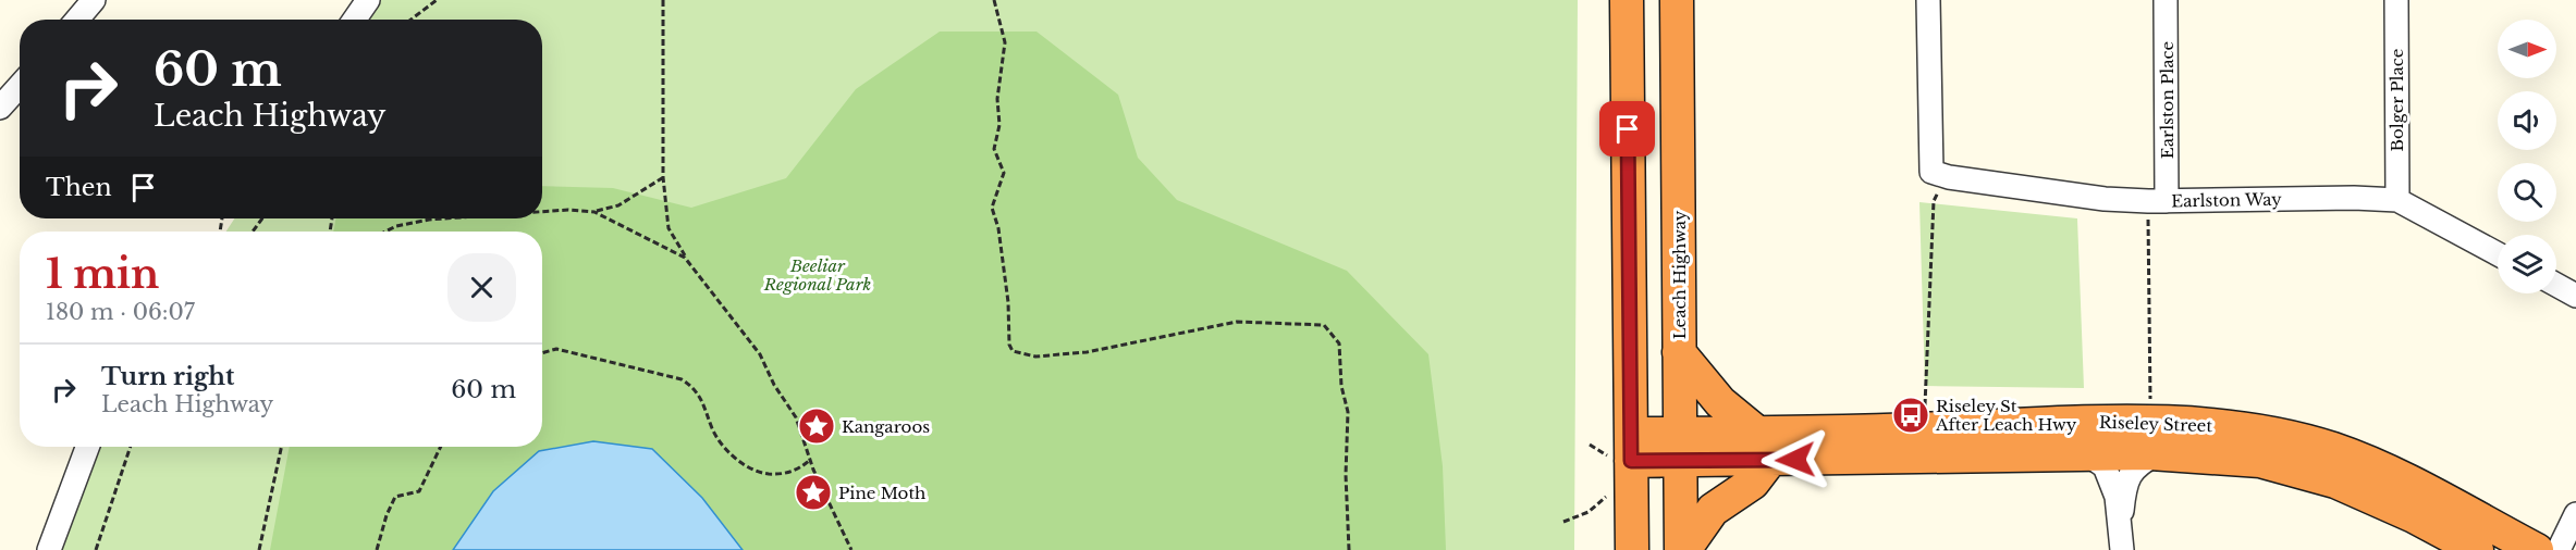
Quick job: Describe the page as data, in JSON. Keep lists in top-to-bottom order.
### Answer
{
  "streets": {
    "highway": ["Leach Highway", "Riseley Street"],
    "street": ["Earlston Place", "Bolger Place", "Earlston Way"]
  },
  "crossings": [
    ["Earlston Place", "Earlston Way"],
    ["Bolger Place", "Earlston Way"],
    ["Leach Highway", "Riseley Street"]
  ],
  "parks": ["Beeliar Regional Park"],
  "places": {
    "bus stop": ["Riseley St After Leach Hwy"],
    "place": ["Kangaroos", "Pine Moth"]
  },
  "north": "right",
  "page": {
    "turn": ["60 m", "Leach Highway"],
    "then": "Then",
    "heading": ["1 min", "180 m · 06:07"],
    "list": [
      {
        "name": "Turn right",
        "note": "Leach Highway",
        "value": "60 m"
      }
    ]
  }
}
